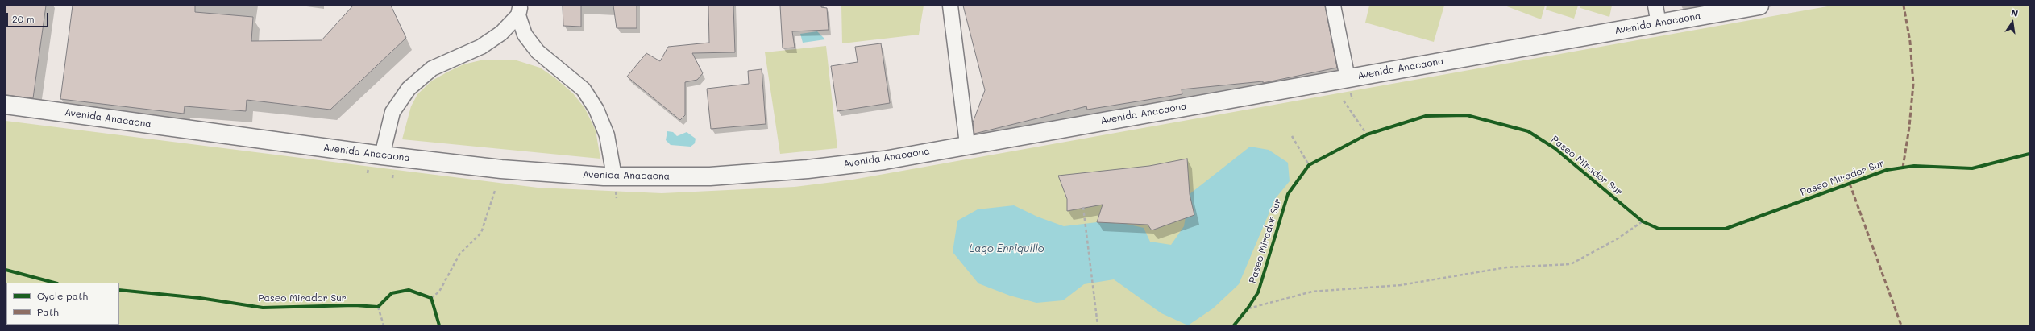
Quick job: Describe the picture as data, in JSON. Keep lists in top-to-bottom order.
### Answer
{
  "streets": {
    "main road": ["Avenida Anacaona"],
    "cycle path": ["Paseo Mirador Sur"]
  },
  "water": ["Lago Enriquillo"],
  "legend": ["Cycle path", "Path"],
  "scale_bar": "20 m",
  "north": "top"
}
